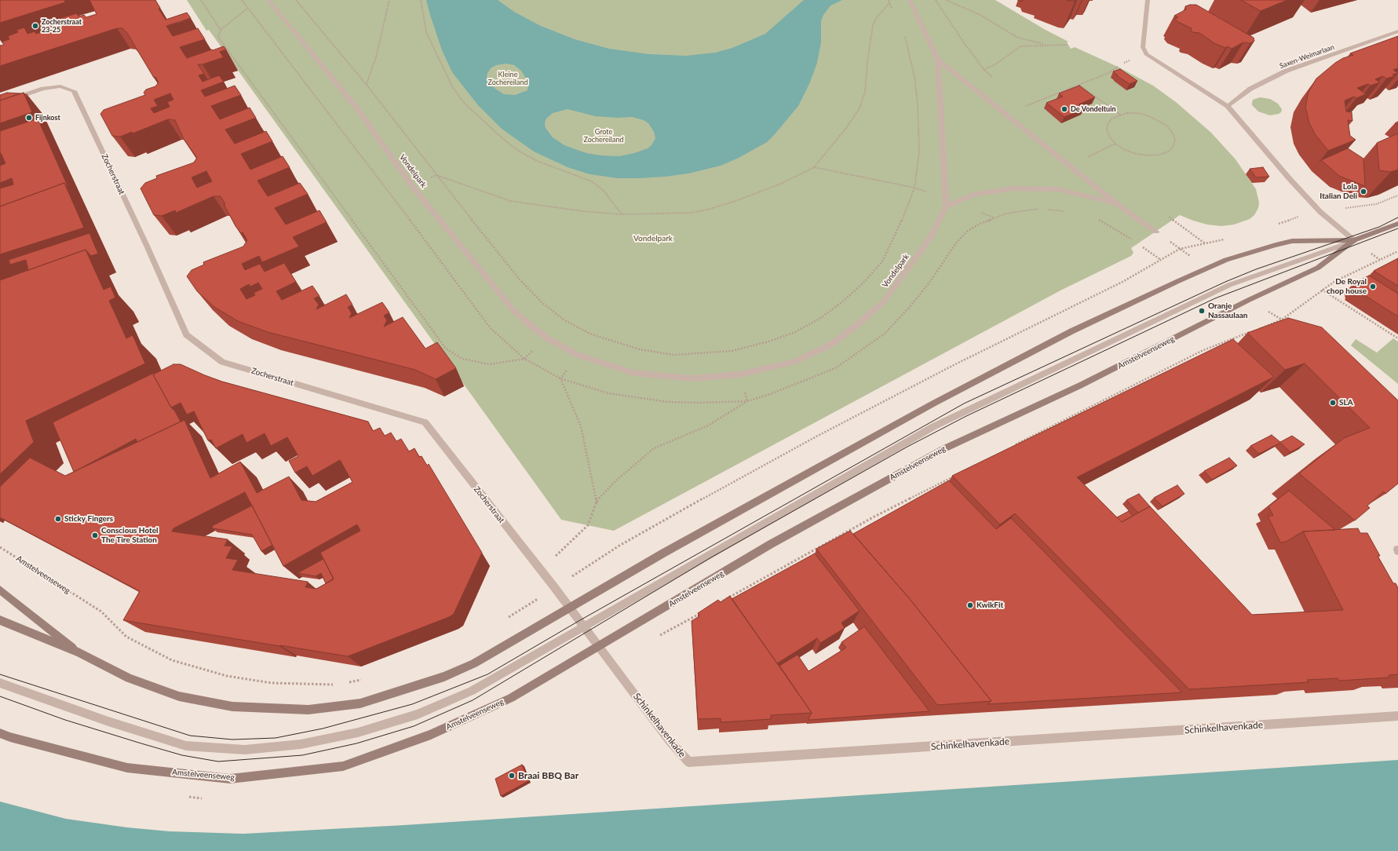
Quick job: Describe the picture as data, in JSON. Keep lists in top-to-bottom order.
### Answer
{
  "streets": {
    "main road": ["Amstelveenseweg"],
    "street": [
      "Saxen-Weimarlaan",
      "Vondelpark",
      "Zocherstraat",
      "Schinkelhavenkade"
    ]
  },
  "crossings": [
    ["Zocherstraat", "Amstelveenseweg"],
    ["Zocherstraat", "Schinkelhavenkade"],
    ["Amstelveenseweg", "Schinkelhavenkade"]
  ],
  "parks": ["Kleine Zochereiland", "Grote Zochereiland", "Vondelpark"],
  "places": [
    "Zocherstraat 23-25",
    "De Vondeltuin",
    "Fijnkost",
    "Lola Italian Deli",
    "De Royal chop house",
    "Oranje Nassaulaan",
    "SLA",
    "Sticky Fingers",
    "Conscious Hotel The Tire Station",
    "KwikFit",
    "Braai BBQ Bar"
  ]
}
